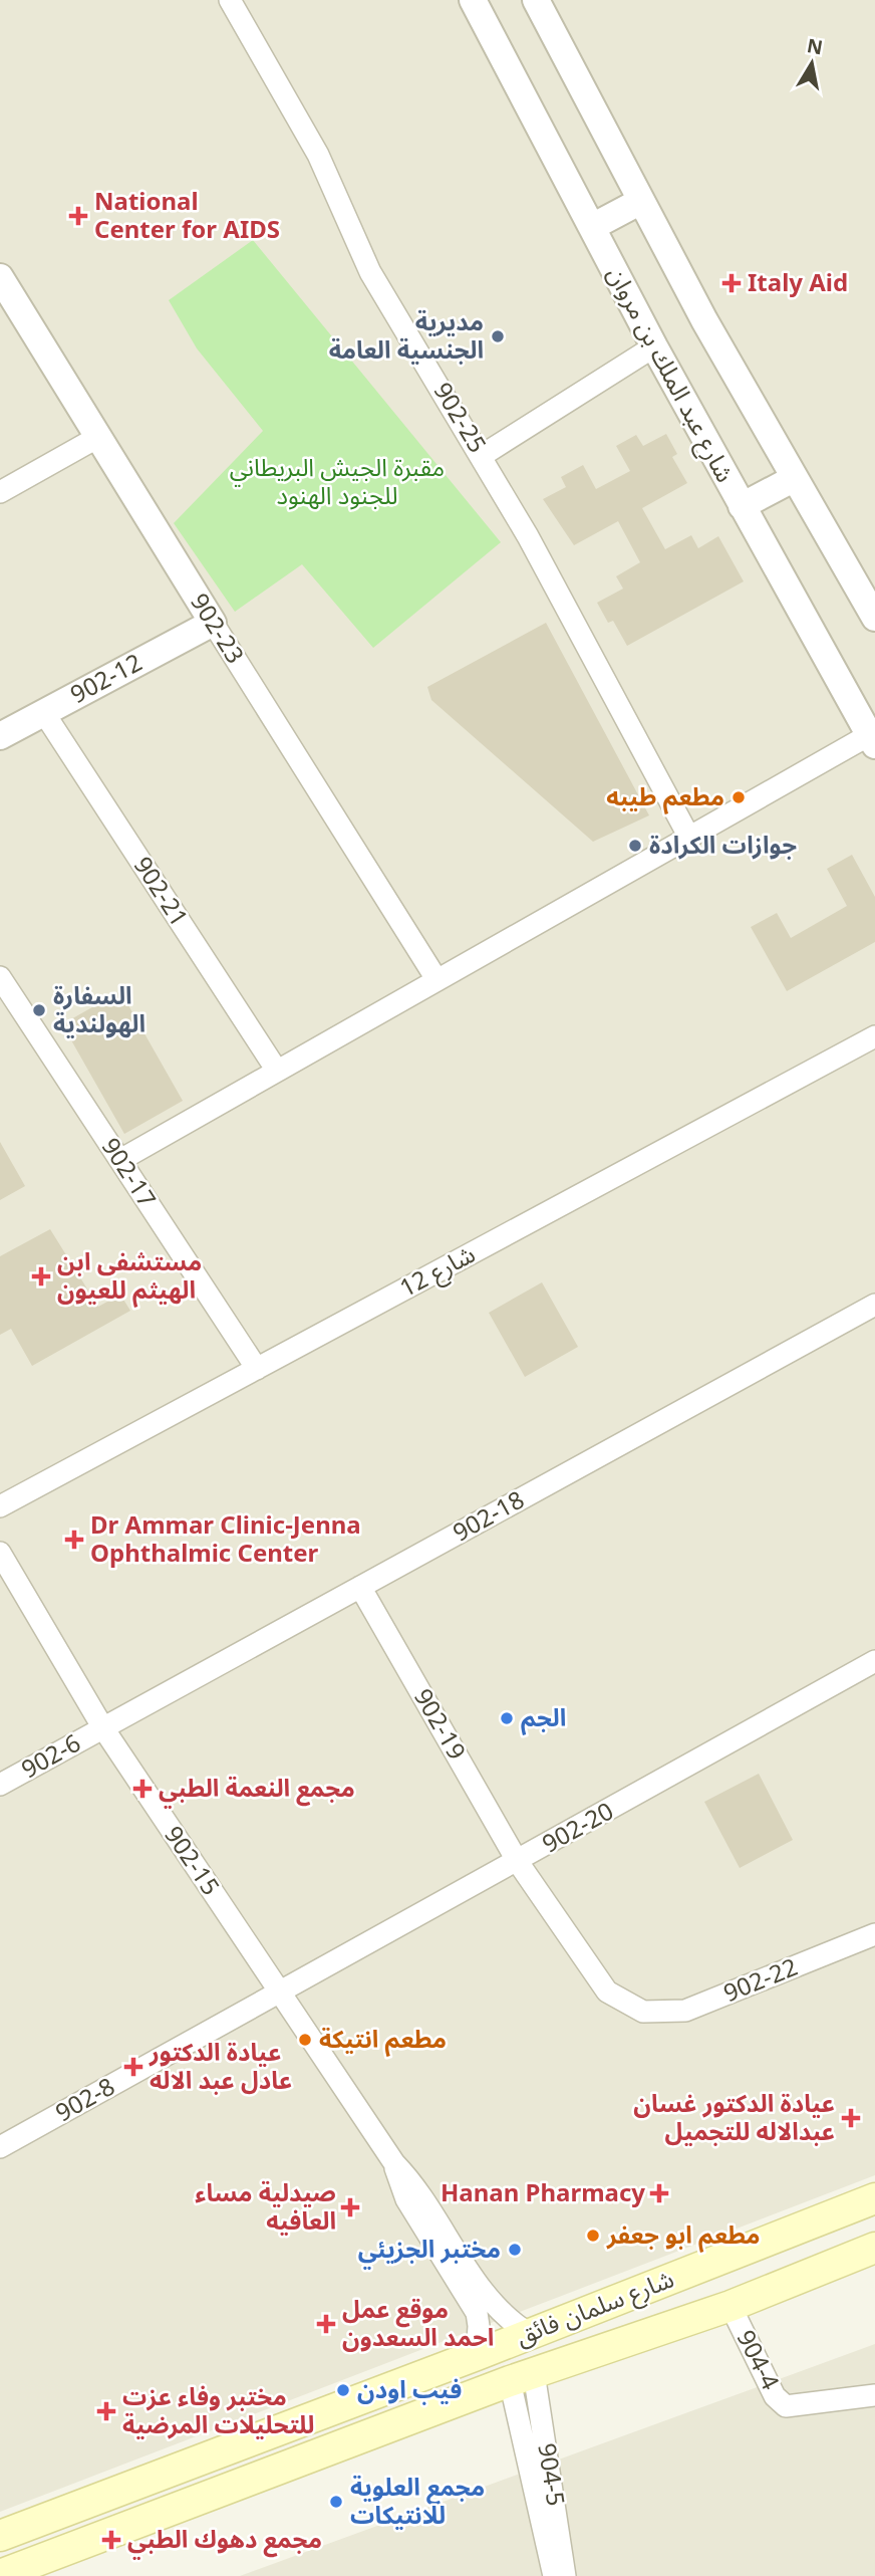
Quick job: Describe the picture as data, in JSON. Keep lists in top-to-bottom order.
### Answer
{
  "streets": {
    "main road": ["شارع سلمان فائق"],
    "street": [
      "شارع عبد الملك بن مروان",
      "902-25",
      "902-23",
      "902-12",
      "902-21",
      "902-17",
      "شارع 12",
      "902-18",
      "902-19",
      "902-6",
      "902-20",
      "902-15",
      "902-22",
      "902-8",
      "904-4",
      "904-5"
    ]
  },
  "crossings": [
    ["902-23", "902-12"],
    ["902-12", "902-21"],
    ["902-17", "شارع 12"],
    ["902-18", "902-19"],
    ["902-18", "902-6"],
    ["902-18", "902-15"],
    ["902-19", "902-20"],
    ["902-19", "902-22"],
    ["902-6", "902-15"],
    ["902-20", "902-15"],
    ["902-20", "902-8"],
    ["902-15", "902-8"],
    ["902-15", "شارع سلمان فائق"],
    ["شارع سلمان فائق", "904-4"],
    ["شارع سلمان فائق", "904-5"]
  ],
  "parks": ["مقبرة الجيش البريطاني للجنود الهنود"],
  "places": {
    "health": [
      "National Center for AIDS",
      "Italy Aid",
      "مستشفى ابن الهيثم للعيون",
      "Dr Ammar Clinic-Jenna Ophthalmic Center",
      "مجمع النعمة الطبي",
      "عيادة الدكتور عادل عبد الاله",
      "عيادة الدكتور غسان عبدالاله للتجميل",
      "Hanan Pharmacy",
      "صيدلية مساء العافيه",
      "موقع عمل احمد السعدون",
      "مختبر وفاء عزت للتحليلات المرضية",
      "مجمع دهوك الطبي"
    ],
    "other": [
      "مديرية الجنسية العامة",
      "مطعم طيبه",
      "جوازات الكرادة",
      "السفارة الهولندية",
      "الجم",
      "مطعم انتيكة",
      "مطعم ابو جعفر",
      "مختبر الجزيئي",
      "فيب اودن",
      "مجمع العلوية للانتيكات"
    ]
  },
  "north": "top"
}
